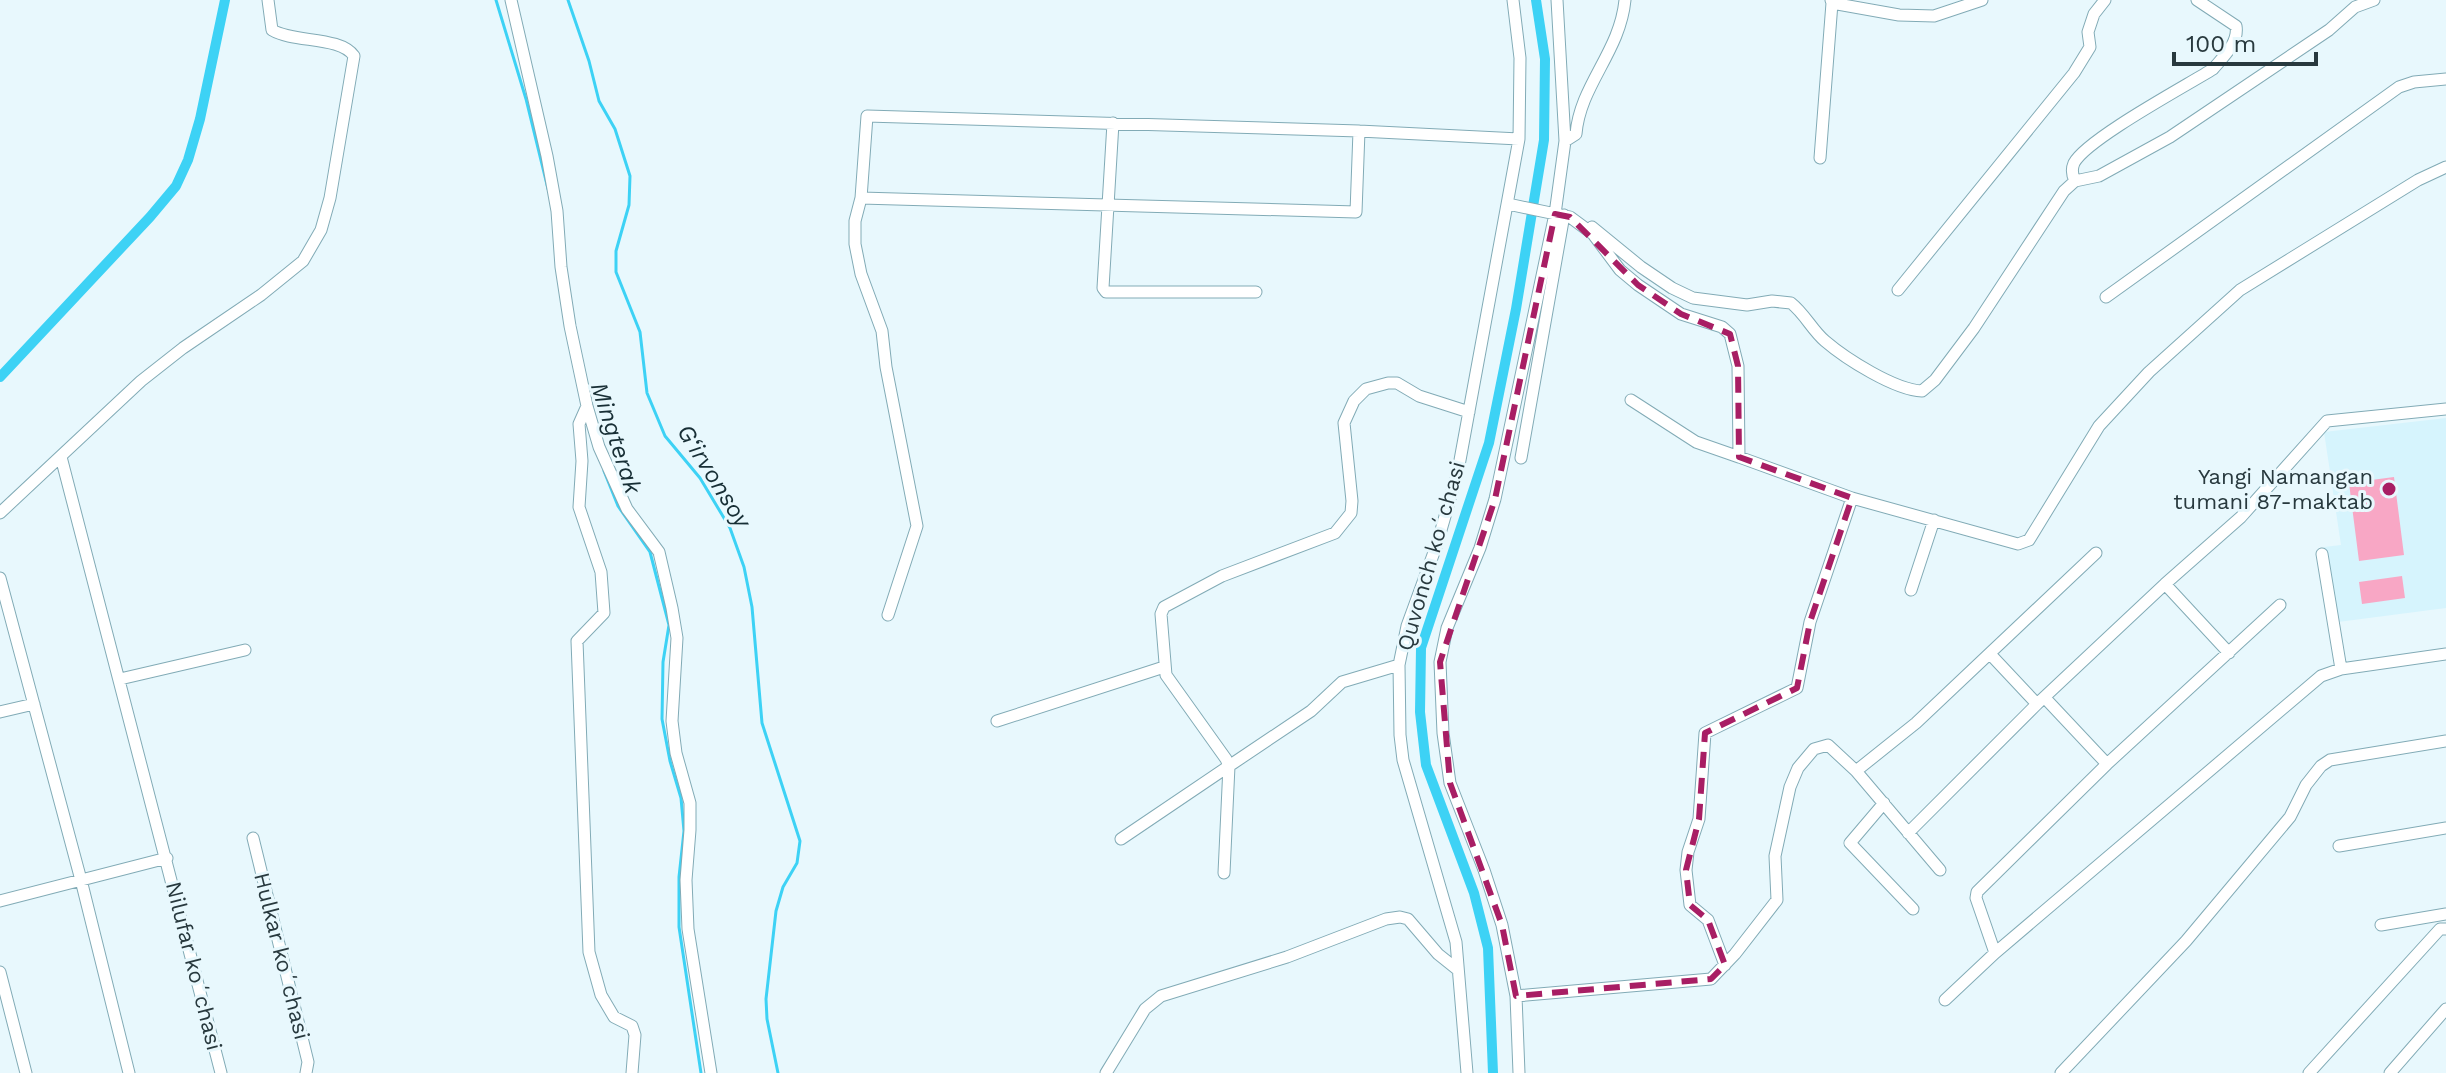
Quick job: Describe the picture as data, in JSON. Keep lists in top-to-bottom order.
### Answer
{
  "streets": {
    "street": ["Quvonch koʻchasi", "Hulkar koʻchasi", "Nilufar koʻchasi"]
  },
  "water": ["Mingterak", "G‘irvonsoy"],
  "places": ["Yangi Namangan tumani 87-maktab"],
  "scale_bar": "100 m"
}
